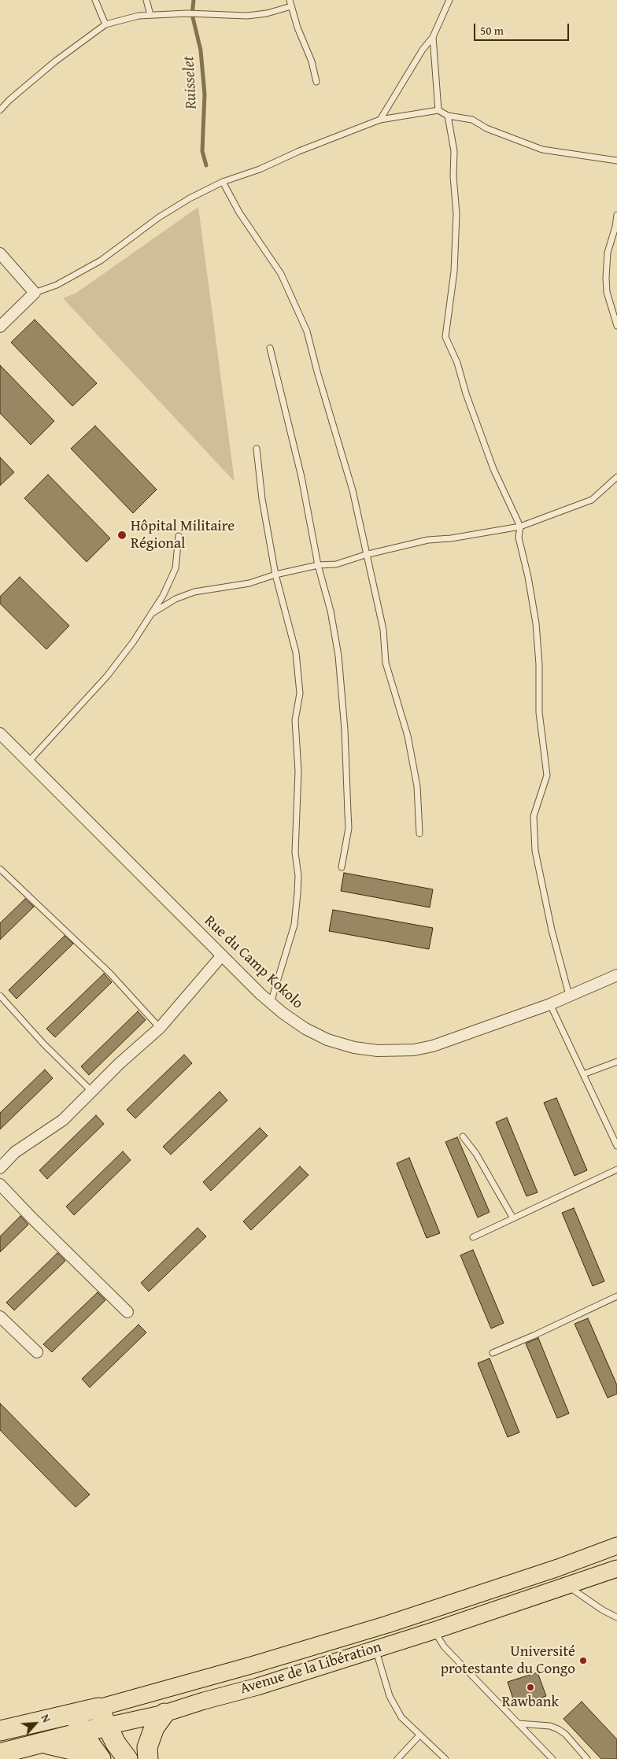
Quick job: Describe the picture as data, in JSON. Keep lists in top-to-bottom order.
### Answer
{
  "streets": {
    "highway": ["Avenue de la Libération"],
    "street": ["Rue du Camp Kokolo"]
  },
  "water": ["Ruisselet"],
  "places": ["Hôpital Militaire Régional", "Université protestante du Congo", "Rawbank"],
  "scale_bar": "50 m",
  "north": "top right"
}
